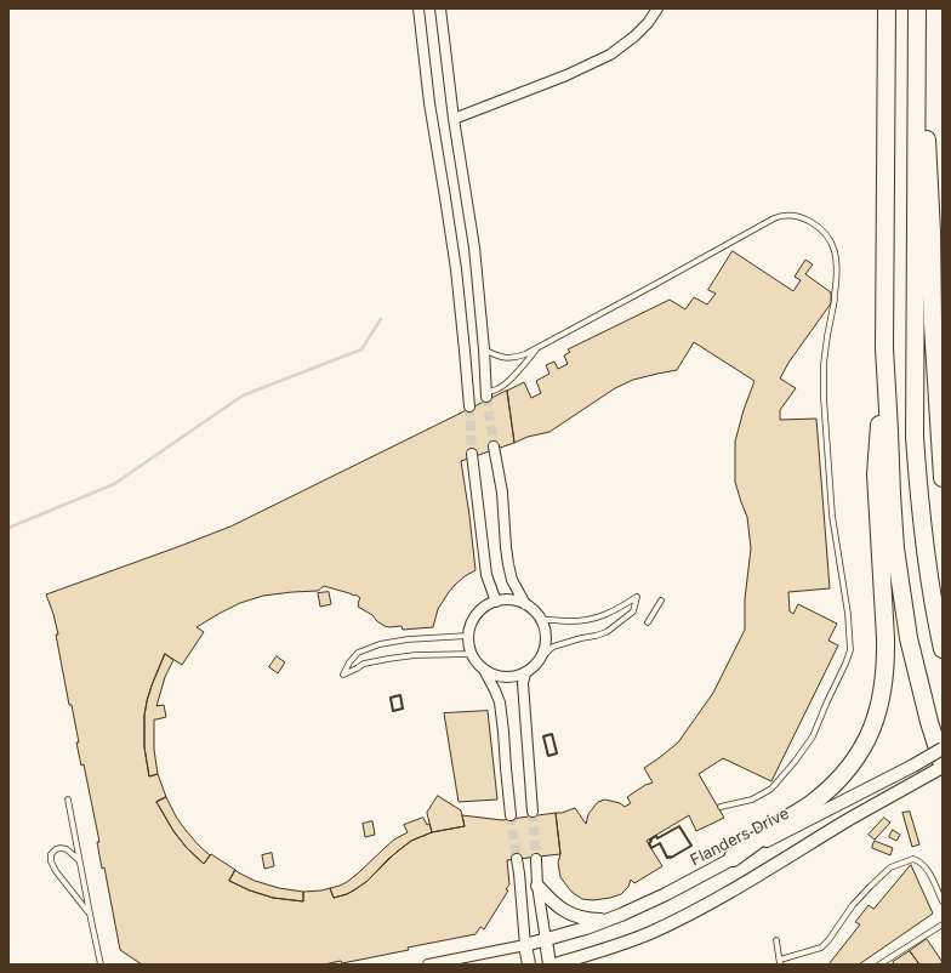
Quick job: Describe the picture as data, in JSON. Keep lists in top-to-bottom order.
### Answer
{
  "streets": {
    "street": ["Flanders Drive"]
  }
}
